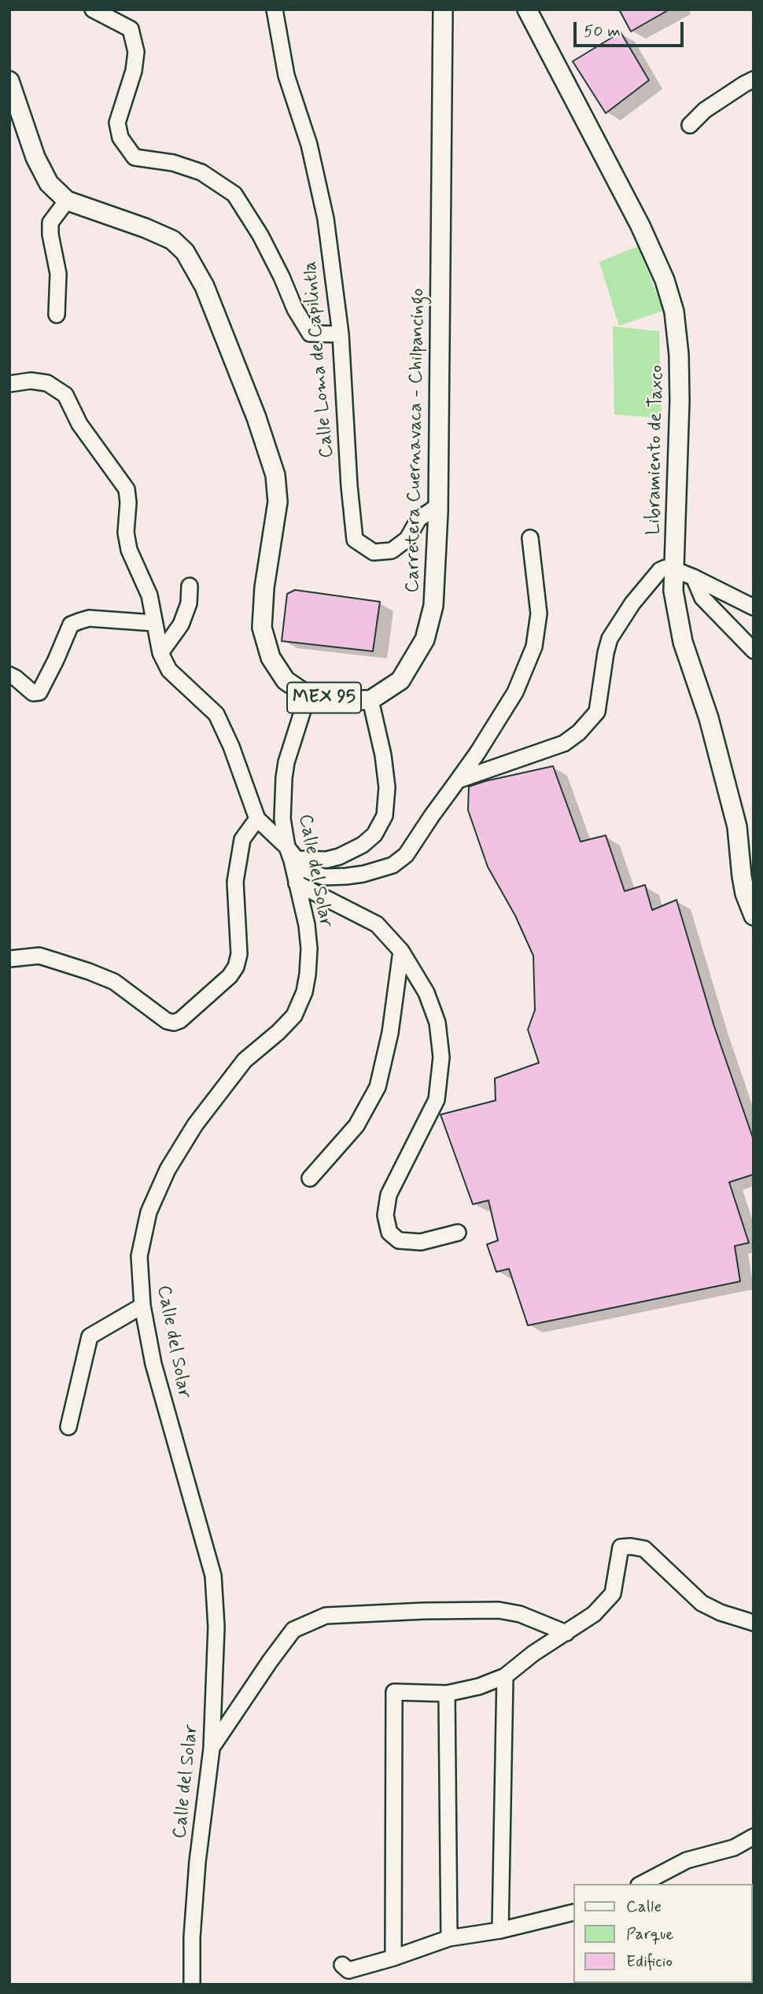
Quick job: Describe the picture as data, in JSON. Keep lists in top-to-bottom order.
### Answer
{
  "streets": {
    "main road": ["Carretera Cuernavaca - Chilpancingo", "Libramiento de Taxco", "MEX 95"],
    "street": ["Calle Loma de Capilintla", "Calle del Solar"]
  },
  "crossings": [
    ["Calle Loma de Capilintla", "Carretera Cuernavaca - Chilpancingo"],
    ["Carretera Cuernavaca - Chilpancingo", "MEX 95"],
    ["MEX 95", "Calle del Solar"]
  ],
  "legend": ["Calle", "Parque", "Edificio"],
  "scale_bar": "50 m"
}
